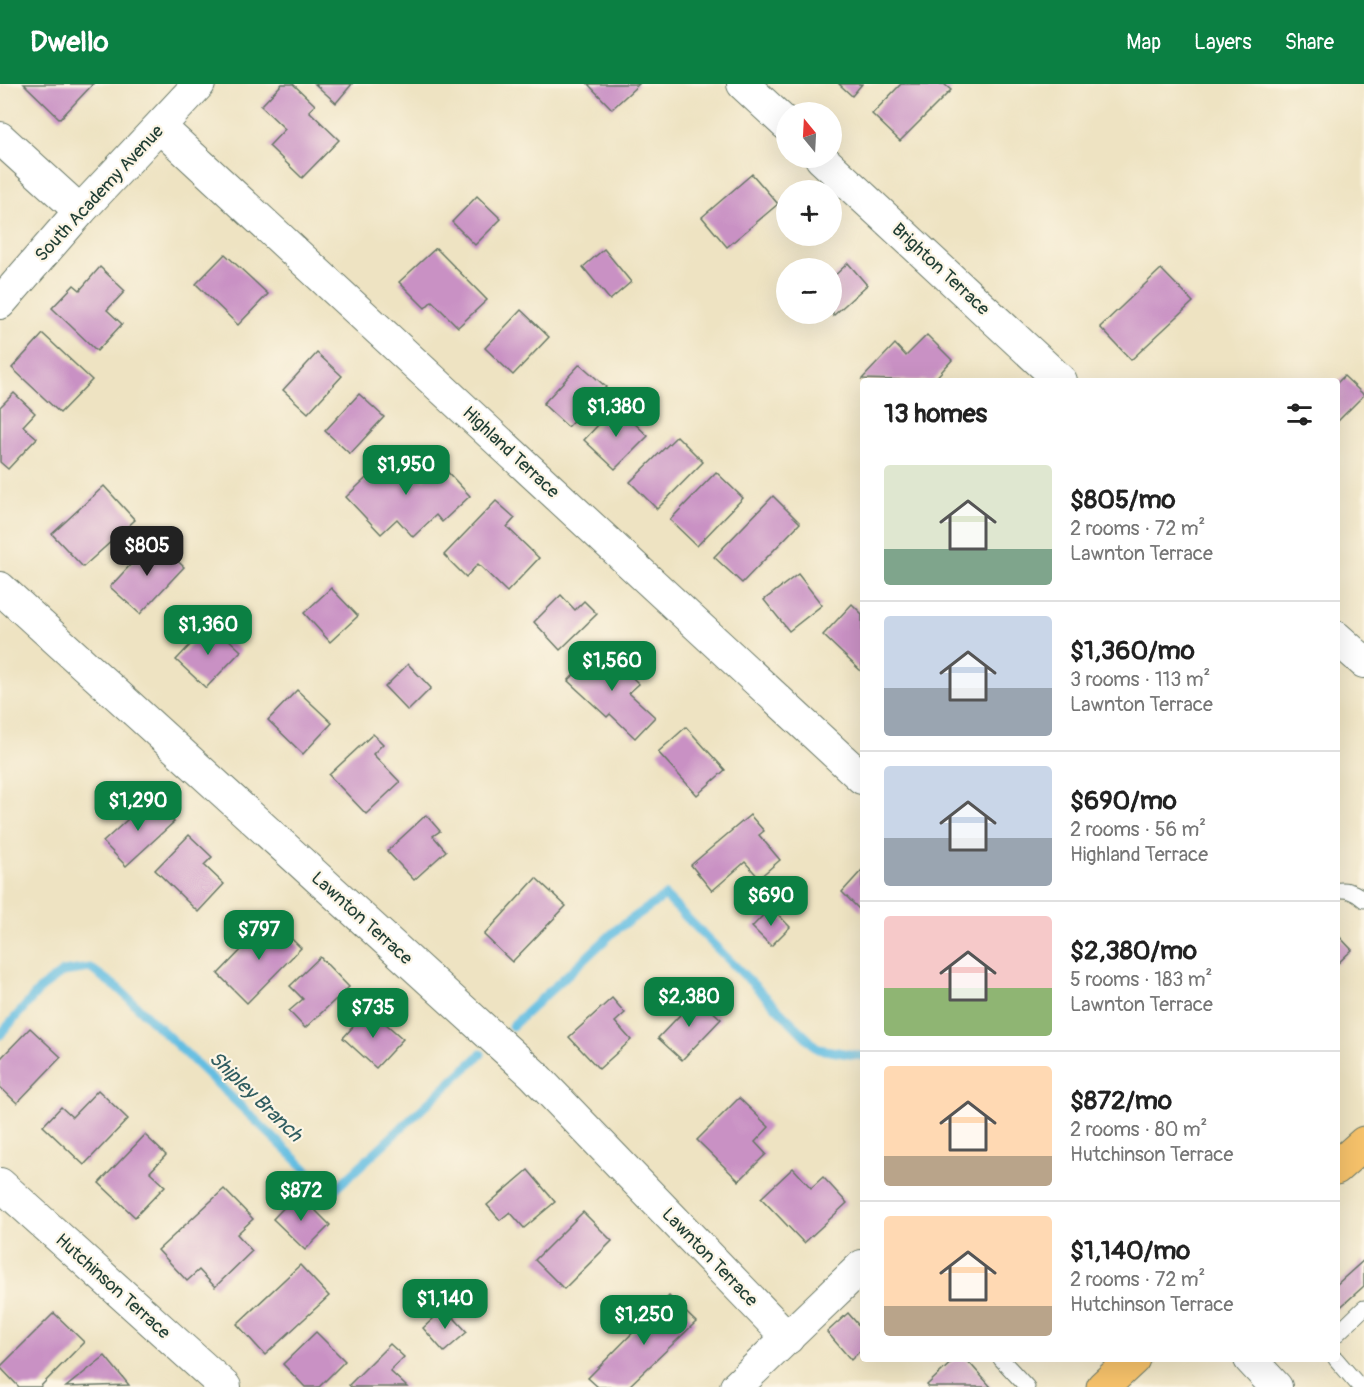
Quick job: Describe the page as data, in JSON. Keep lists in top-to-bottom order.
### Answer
{
  "streets": {
    "street": [
      "South Academy Avenue",
      "Brighton Terrace",
      "Highland Terrace",
      "Lawnton Terrace",
      "Hutchinson Terrace"
    ]
  },
  "crossings": [
    ["South Academy Avenue", "Highland Terrace"]
  ],
  "water": ["Shipley Branch"],
  "north": "top",
  "page": {
    "header": "Dwello",
    "nav": ["Map", "Layers", "Share"],
    "map_buttons": ["+", "−"],
    "heading": "13 homes",
    "price": [
      "$1,380",
      "$1,950",
      "$805",
      "$1,360",
      "$1,560",
      "$1,290",
      "$690",
      "$797",
      "$2,380",
      "$735",
      "$872",
      "$1,140",
      "$1,250"
    ],
    "list": [
      {
        "name": "$805/mo",
        "note": "2 rooms · 72 m² · Lawnton Terrace"
      },
      {
        "name": "$1,360/mo",
        "note": "3 rooms · 113 m² · Lawnton Terrace"
      },
      {
        "name": "$690/mo",
        "note": "2 rooms · 56 m² · Highland Terrace"
      },
      {
        "name": "$2,380/mo",
        "note": "5 rooms · 183 m² · Lawnton Terrace"
      },
      {
        "name": "$872/mo",
        "note": "2 rooms · 80 m² · Hutchinson Terrace"
      },
      {
        "name": "$1,140/mo",
        "note": "2 rooms · 72 m² · Hutchinson Terrace"
      }
    ]
  }
}
